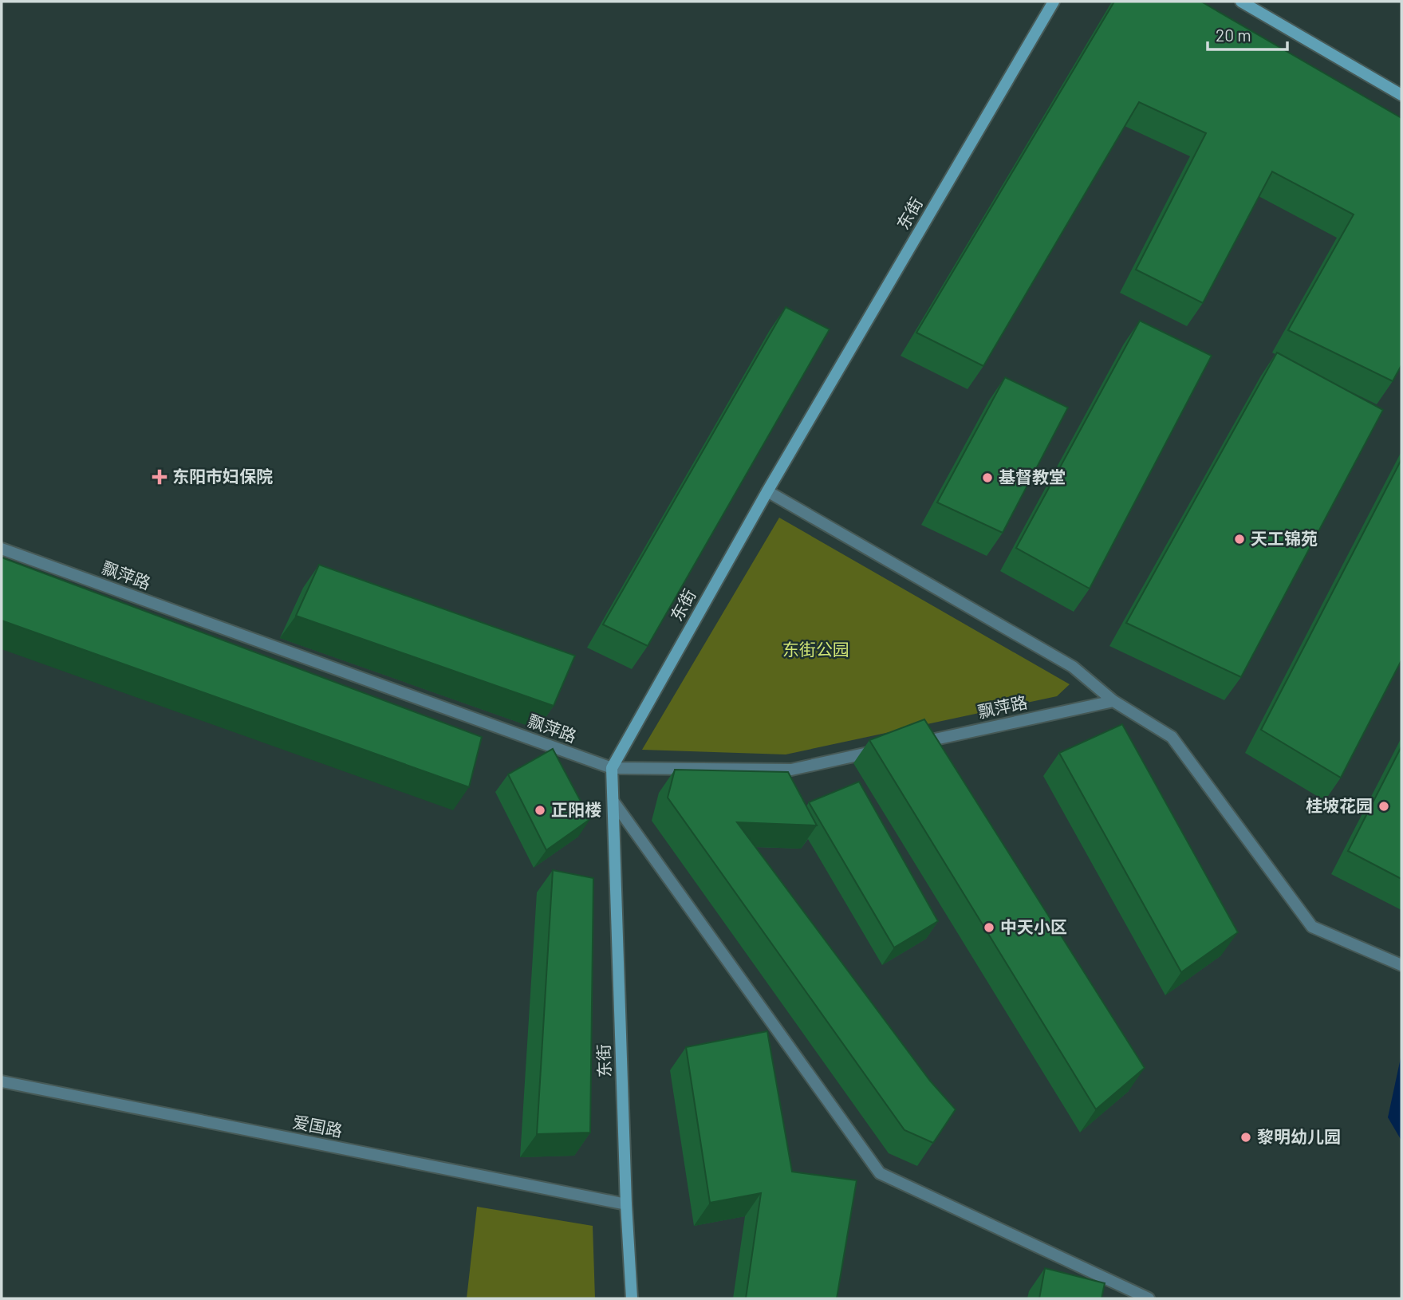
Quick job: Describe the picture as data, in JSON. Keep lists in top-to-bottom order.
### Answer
{
  "streets": {
    "street": ["东街", "飘萍路", "爱国路"]
  },
  "crossings": [
    ["东街", "飘萍路"],
    ["东街", "爱国路"]
  ],
  "parks": ["东街公园"],
  "places": {
    "health": ["东阳市妇保院"],
    "other": [
      "基督教堂",
      "天工锦苑",
      "桂坡花园",
      "正阳楼",
      "中天小区",
      "黎明幼儿园"
    ]
  },
  "scale_bar": "20 m"
}
